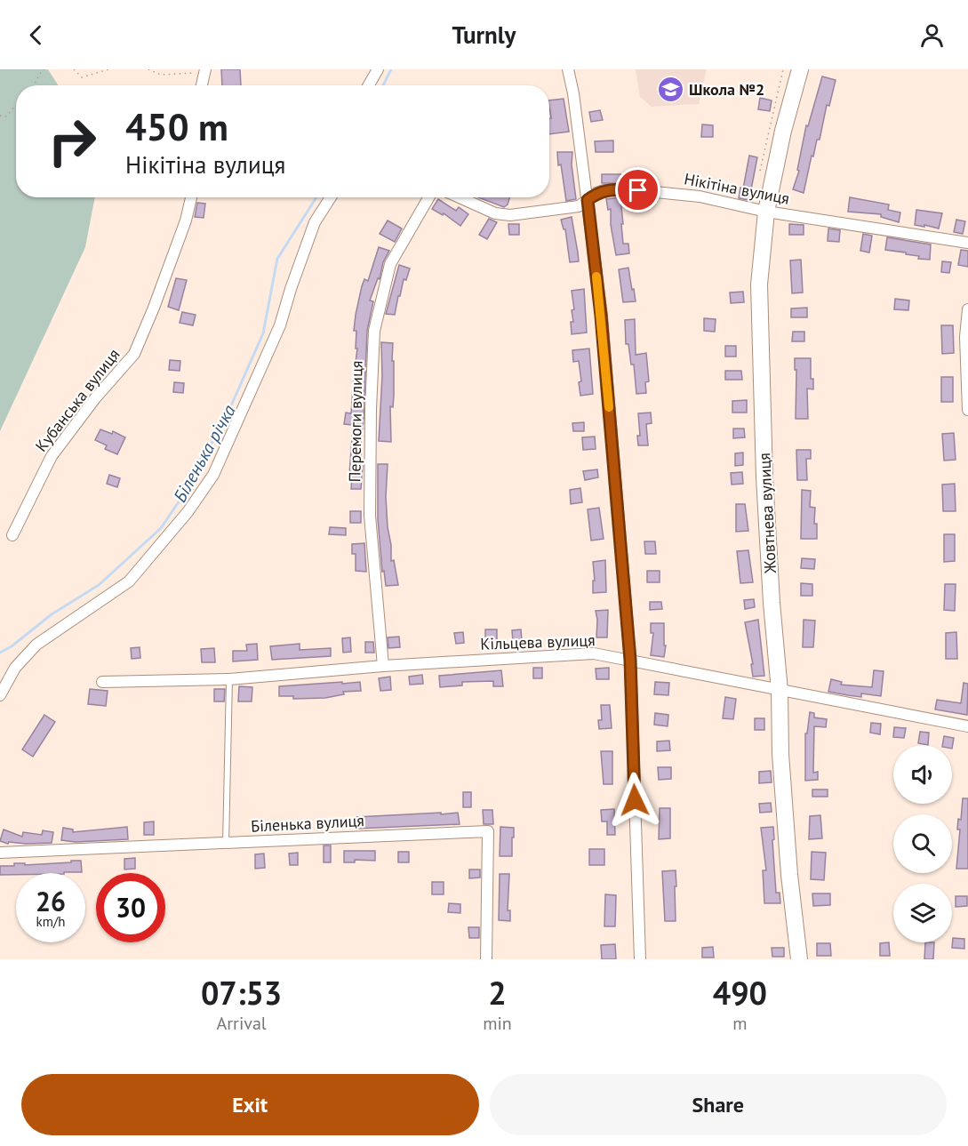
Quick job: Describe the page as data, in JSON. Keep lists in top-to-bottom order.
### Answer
{
  "streets": {
    "main road": ["Жовтнева вулиця"],
    "street": [
      "Нікітіна вулиця",
      "Кубанська вулиця",
      "Перемоги вулиця",
      "Кільцева вулиця",
      "Біленька вулиця"
    ]
  },
  "crossings": [
    ["Нікітіна вулиця", "Жовтнева вулиця"],
    ["Перемоги вулиця", "Кільцева вулиця"],
    ["Жовтнева вулиця", "Кільцева вулиця"]
  ],
  "water": ["Біленька річка"],
  "places": {
    "school or university": ["Школа №2"]
  },
  "page": {
    "header": "Turnly",
    "turn": ["450 m", "Нікітіна вулиця"],
    "speed": "26 km/h",
    "limit": "30",
    "eta": [
      "07:53",
      "Arrival",
      "2",
      "min",
      "490",
      "m"
    ],
    "buttons": ["Exit", "Share"]
  }
}
